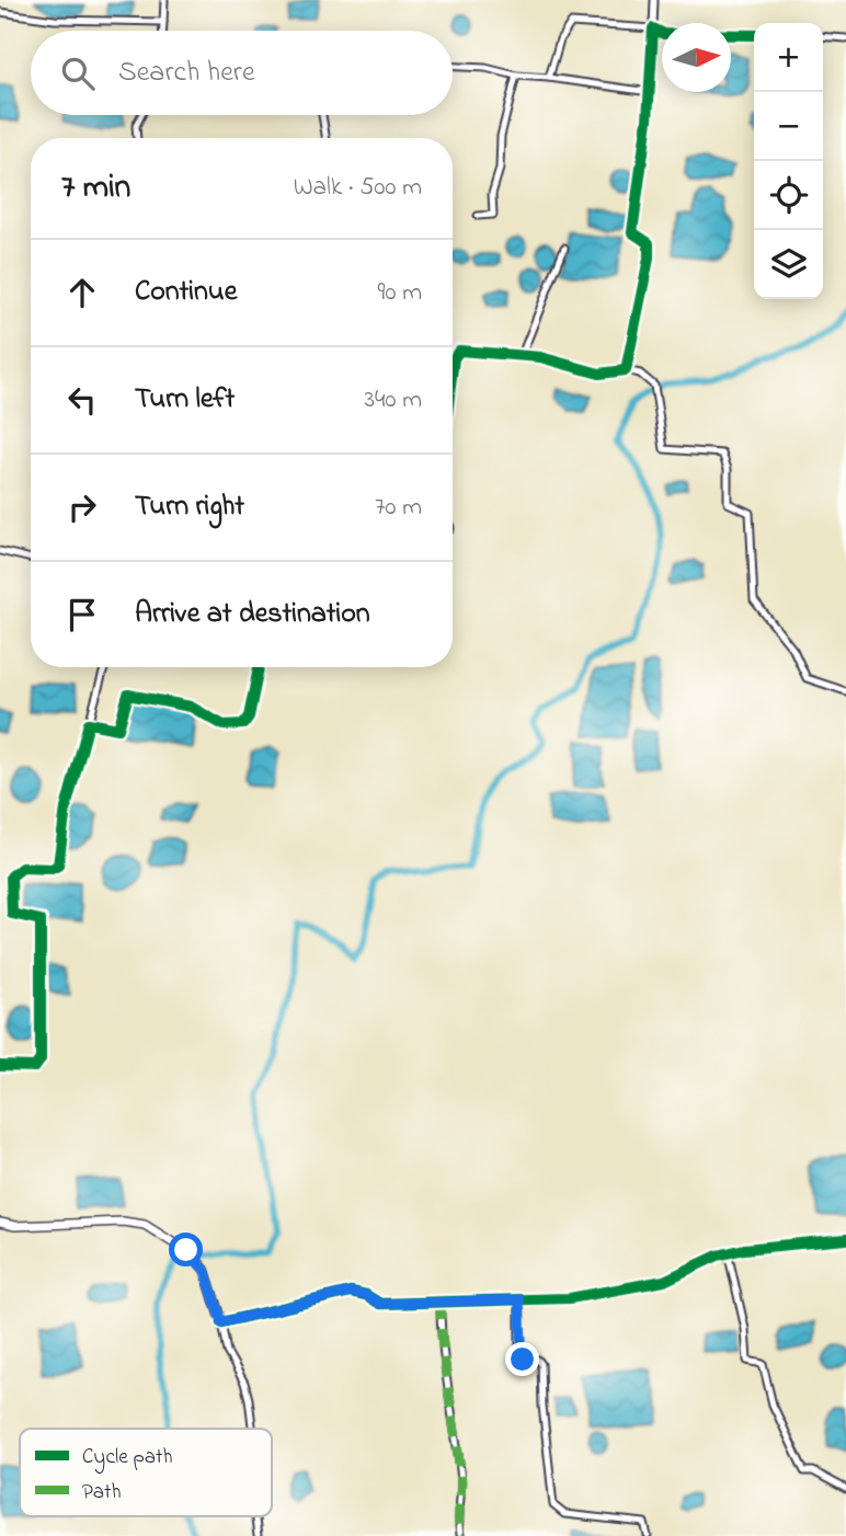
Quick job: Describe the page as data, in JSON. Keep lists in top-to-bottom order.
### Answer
{
  "legend": ["Cycle path", "Path"],
  "north": "right",
  "page": {
    "map_buttons": ["+", "−"],
    "search": "Search here",
    "heading": ["7 min", "Walk · 500 m"],
    "list": [
      ["Continue", "90 m"],
      ["Turn left", "340 m"],
      ["Turn right", "70 m"],
      "Arrive at destination"
    ]
  }
}
